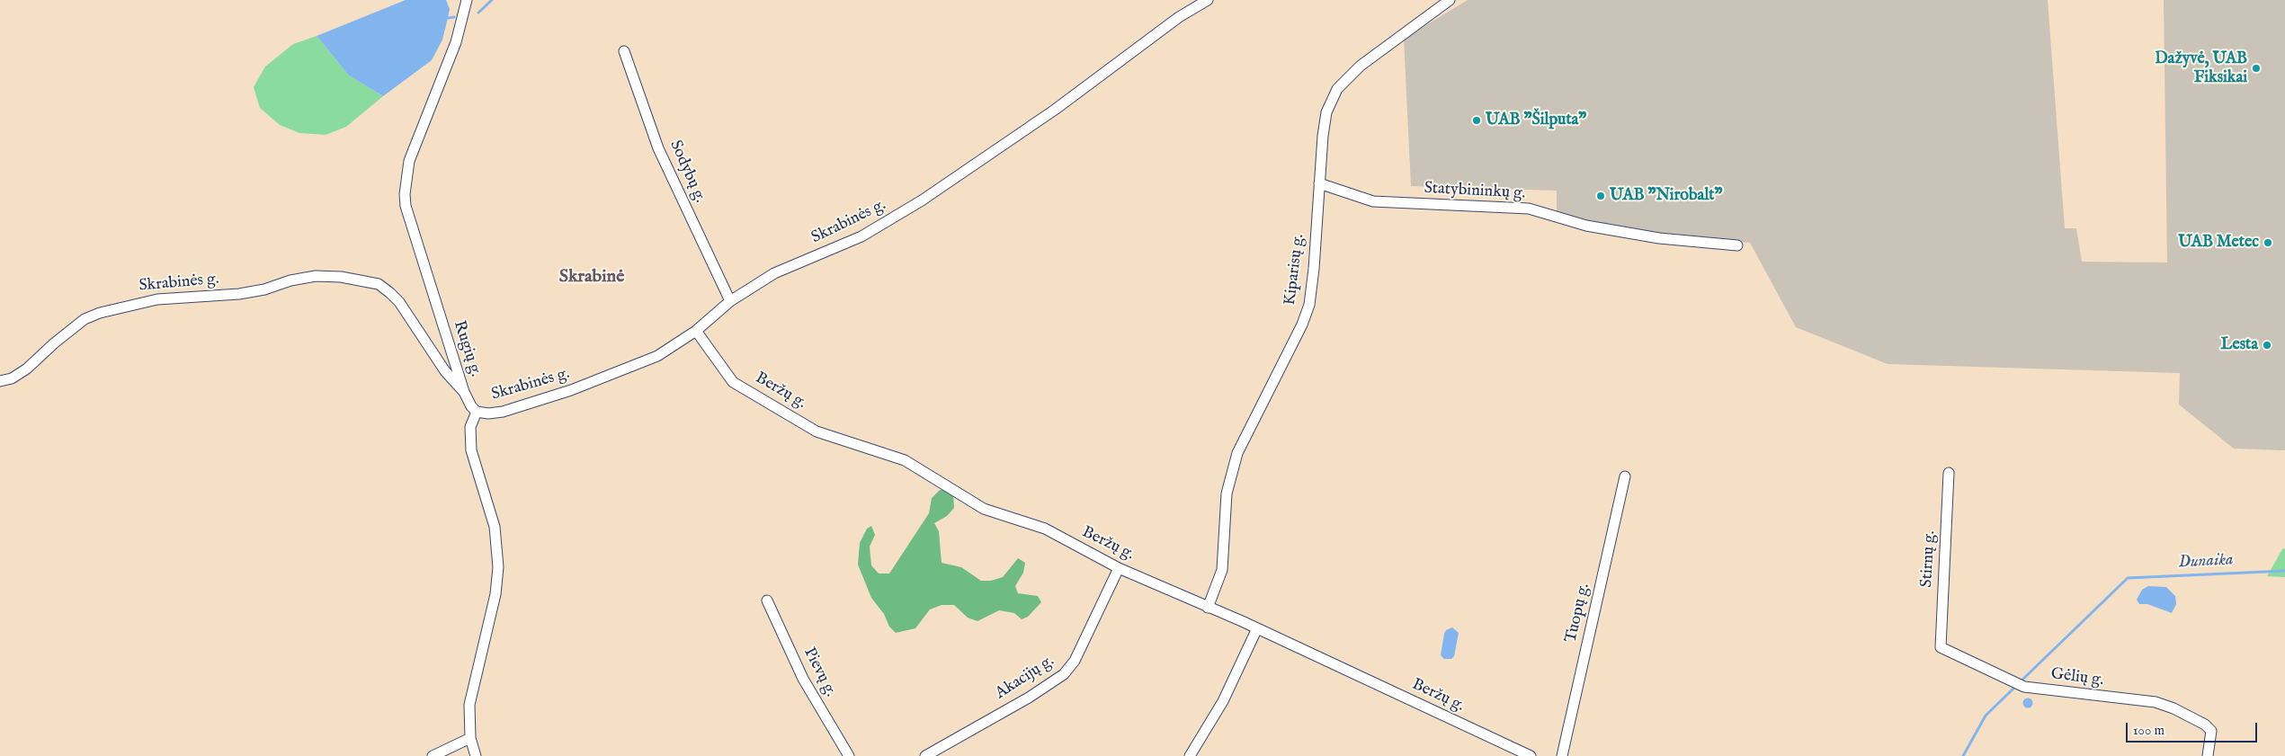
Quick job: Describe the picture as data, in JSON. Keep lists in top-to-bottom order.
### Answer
{
  "streets": {
    "street": [
      "Sodybų g.",
      "Statybininkų g.",
      "Skrabinės g.",
      "Kiparisų g.",
      "Rugių g.",
      "Beržų g.",
      "Stirnų g.",
      "Tuopų g.",
      "Pievų g.",
      "Akacijų g.",
      "Gėlių g."
    ]
  },
  "crossings": [
    ["Sodybų g.", "Skrabinės g."],
    ["Statybininkų g.", "Kiparisų g."],
    ["Skrabinės g.", "Rugių g."],
    ["Skrabinės g.", "Beržų g."],
    ["Kiparisų g.", "Beržų g."],
    ["Beržų g.", "Akacijų g."],
    ["Stirnų g.", "Gėlių g."]
  ],
  "districts": ["Skrabinė"],
  "water": ["Dunaika"],
  "places": [
    "Dažyvė, UAB Fiksikai",
    "UAB \"Šilputa\"",
    "UAB \"Nirobalt\"",
    "UAB Metec",
    "Lesta"
  ],
  "scale_bar": "100 m"
}
